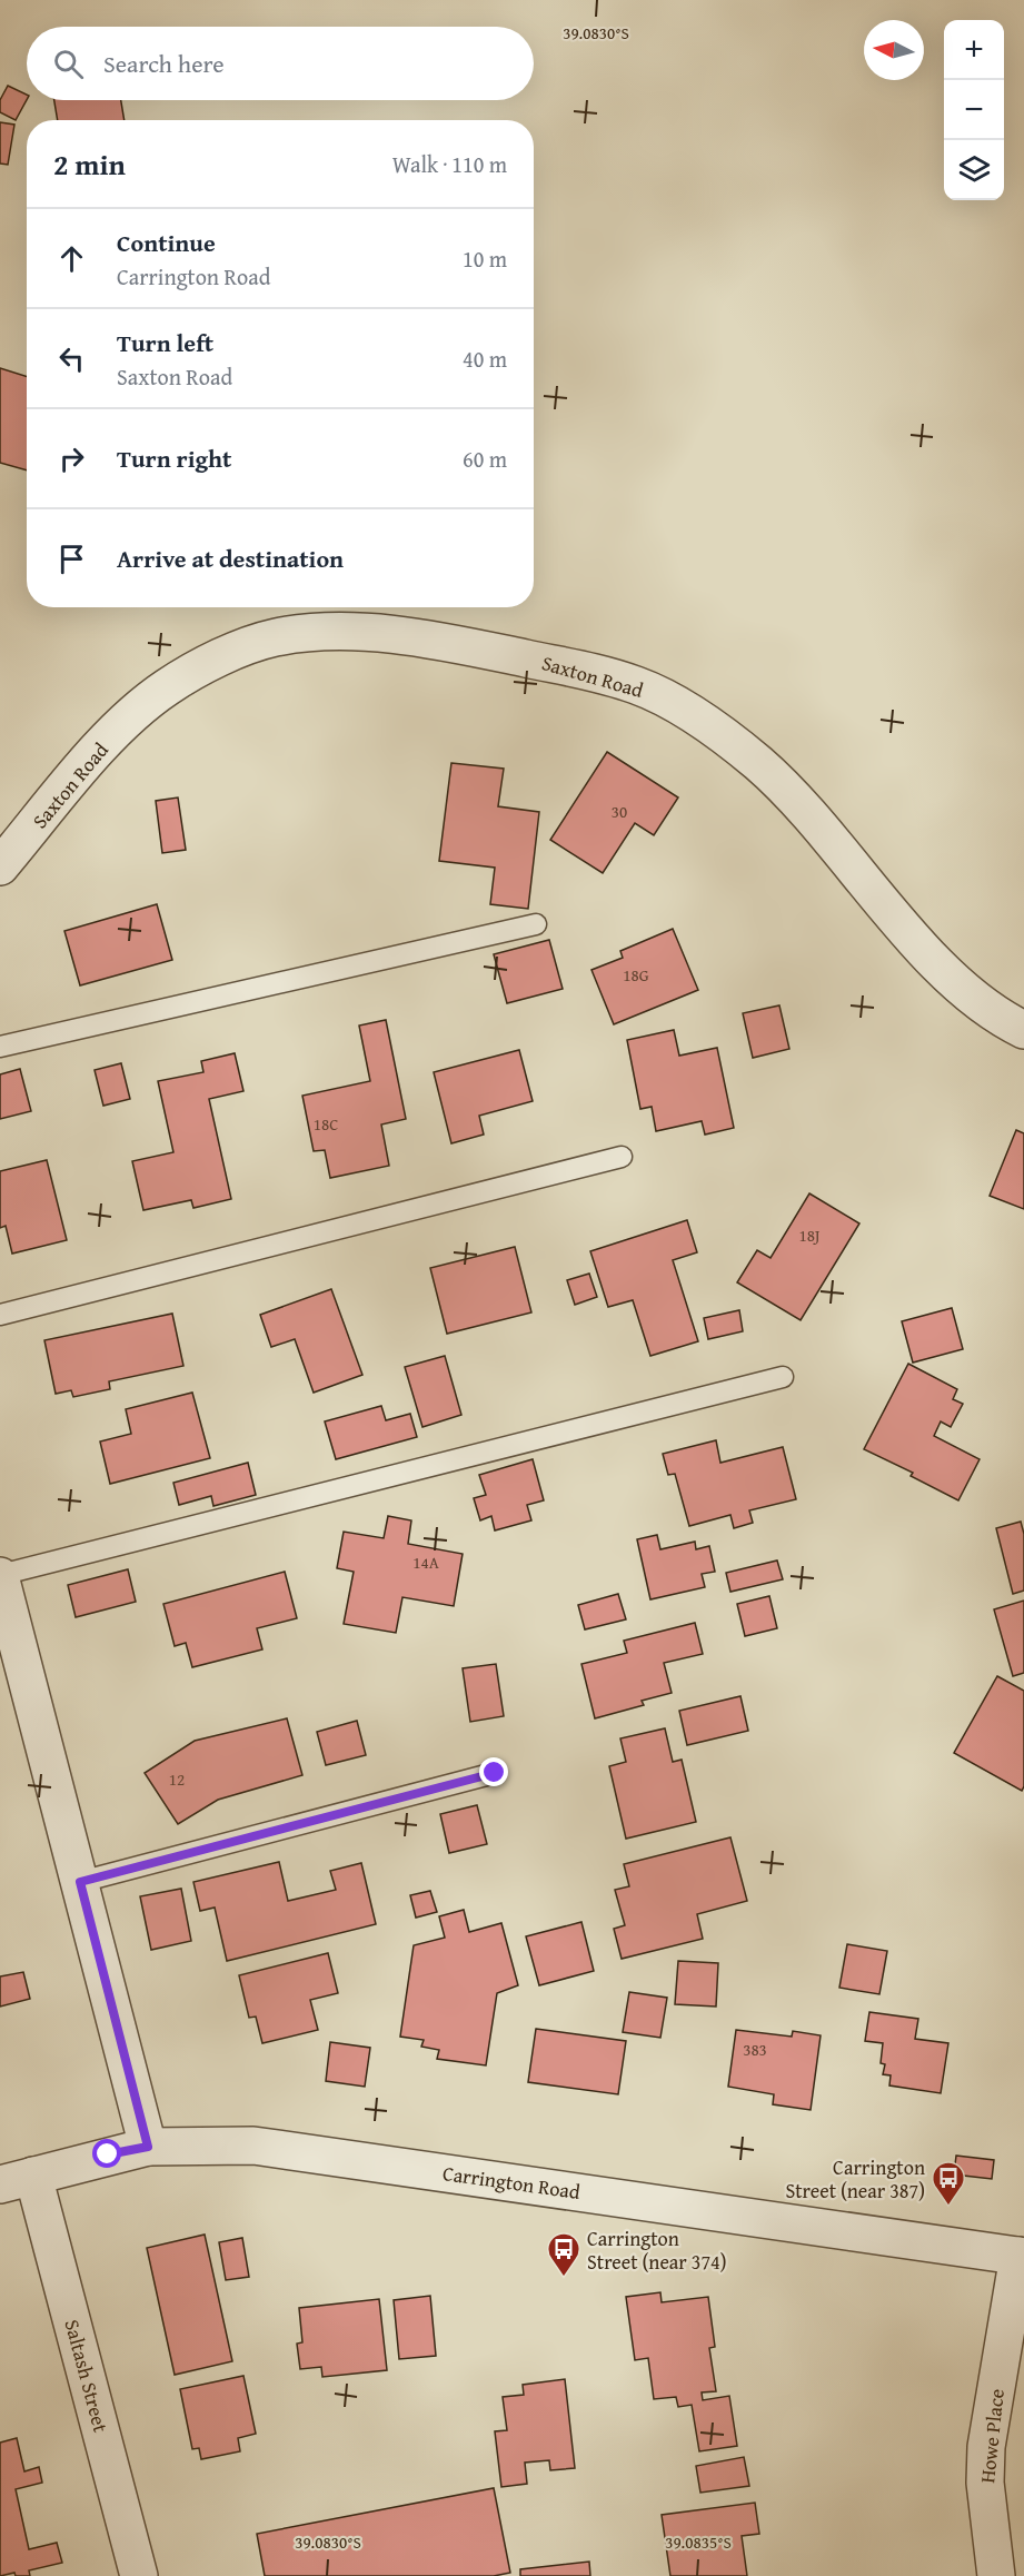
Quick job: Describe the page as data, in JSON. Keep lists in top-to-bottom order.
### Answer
{
  "streets": {
    "street": [
      "Saxton Road",
      "Carrington Road",
      "Saltash Street",
      "Howe Place"
    ]
  },
  "crossings": [
    ["Carrington Road", "Saltash Street"],
    ["Carrington Road", "Howe Place"]
  ],
  "places": {
    "bus stop": ["Carrington Street (near 387)", "Carrington Street (near 374)"]
  },
  "house_numbers": [
    "30",
    "18G",
    "18C",
    "18J",
    "14A",
    "12",
    "383"
  ],
  "north": "left",
  "page": {
    "map_buttons": ["+", "−"],
    "search": "Search here",
    "heading": ["2 min", "Walk · 110 m"],
    "list": [
      ["Continue", "Carrington Road", "10 m"],
      ["Turn left", "Saxton Road", "40 m"],
      ["Turn right", "60 m"],
      "Arrive at destination"
    ]
  },
  "coordinates": ["39.0830°S", "39.0835°S"]
}
